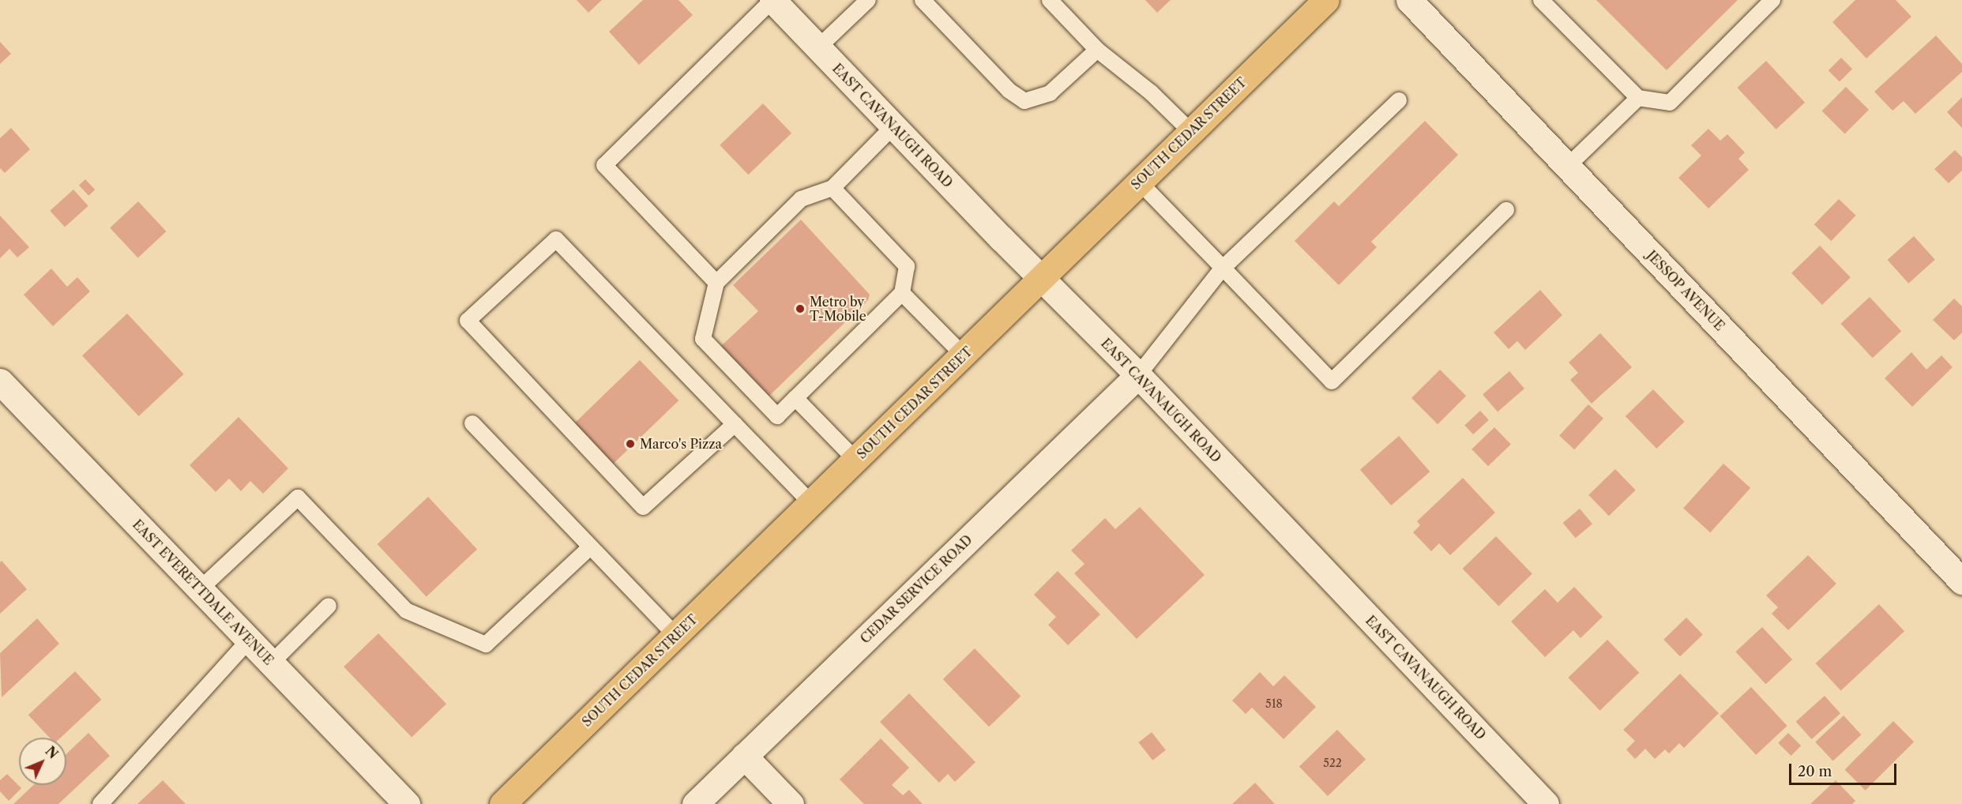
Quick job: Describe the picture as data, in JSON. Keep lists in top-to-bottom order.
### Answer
{
  "streets": {
    "main road": ["SOUTH CEDAR STREET"],
    "street": [
      "EAST CAVANAUGH ROAD",
      "JESSOP AVENUE",
      "CEDAR SERVICE ROAD",
      "EAST EVERETTDALE AVENUE"
    ]
  },
  "crossings": [
    ["EAST CAVANAUGH ROAD", "SOUTH CEDAR STREET"],
    ["EAST CAVANAUGH ROAD", "CEDAR SERVICE ROAD"]
  ],
  "places": ["Metro by T-Mobile", "Marco's Pizza"],
  "house_numbers": ["518", "522"],
  "scale_bar": "20 m",
  "north": "top right"
}
